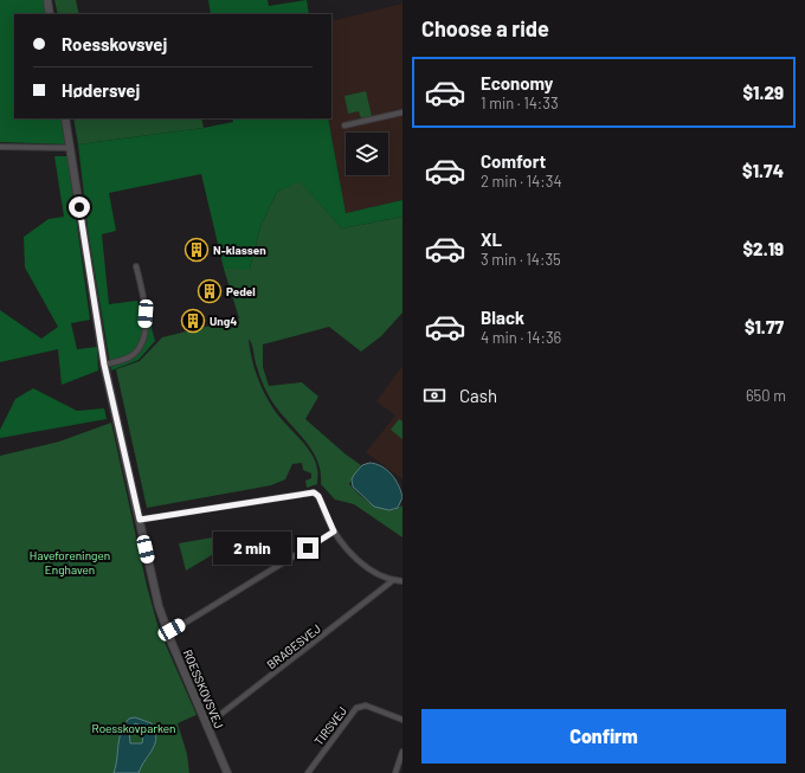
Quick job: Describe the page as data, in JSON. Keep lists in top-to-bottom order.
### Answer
{
  "streets": {
    "street": ["BRAGESVEJ", "ROESSKOVSVEJ", "TIRSVEJ"]
  },
  "crossings": [
    ["BRAGESVEJ", "ROESSKOVSVEJ"]
  ],
  "parks": ["Haveforeningen Enghaven", "Roesskovparken"],
  "places": {
    "building": ["N-klassen", "Pedel", "Ung4"]
  },
  "page": {
    "heading": "Choose a ride",
    "banner": ["Roesskovsvej", "Hødersvej"],
    "list": [
      {
        "name": "Economy",
        "note": "1 min · 14:33",
        "value": "$1.29"
      },
      {
        "name": "Comfort",
        "note": "2 min · 14:34",
        "value": "$1.74"
      },
      {
        "name": "XL",
        "note": "3 min · 14:35",
        "value": "$2.19"
      },
      {
        "name": "Black",
        "note": "4 min · 14:36",
        "value": "$1.77"
      }
    ],
    "pay": ["Cash", "650 m"],
    "bubble": "2 min",
    "buttons": "Confirm"
  }
}
